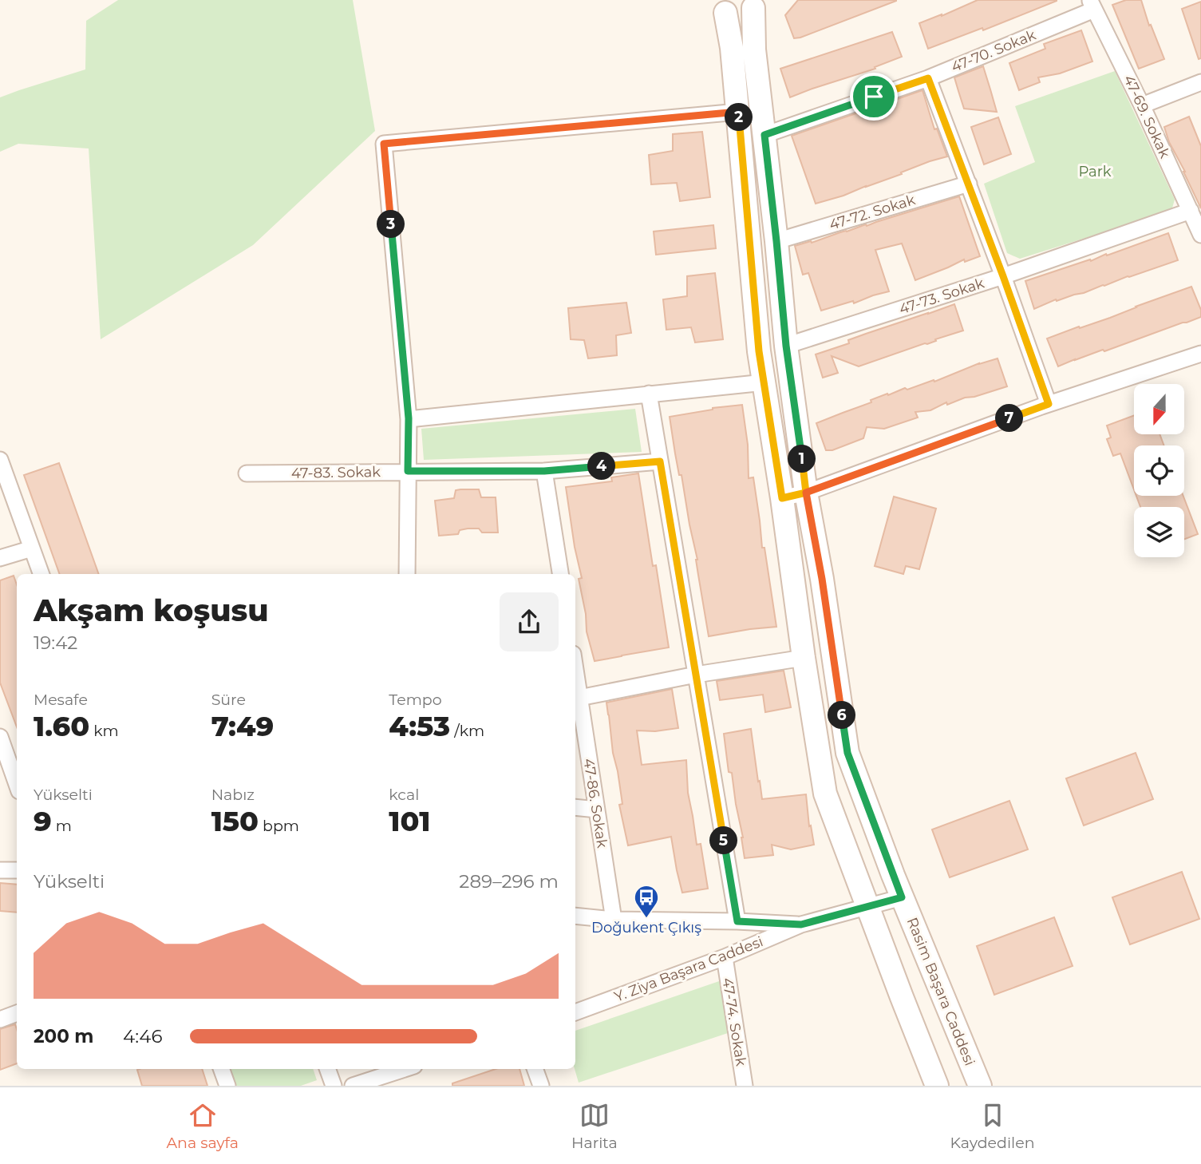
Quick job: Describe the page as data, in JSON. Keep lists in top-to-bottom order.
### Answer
{
  "streets": {
    "street": [
      "47-70. Sokak",
      "47-69. Sokak",
      "47-72. Sokak",
      "47-73. Sokak",
      "47-83. Sokak",
      "47-86. Sokak",
      "Y. Ziya Başara Caddesi",
      "Rasim Başara Caddesi",
      "47-74. Sokak"
    ]
  },
  "crossings": [
    ["47-70. Sokak", "47-69. Sokak"],
    ["47-70. Sokak", "Rasim Başara Caddesi"],
    ["47-69. Sokak", "47-73. Sokak"],
    ["47-72. Sokak", "Rasim Başara Caddesi"],
    ["47-73. Sokak", "Rasim Başara Caddesi"],
    ["Y. Ziya Başara Caddesi", "Rasim Başara Caddesi"],
    ["Y. Ziya Başara Caddesi", "47-74. Sokak"]
  ],
  "parks": ["Park"],
  "places": {
    "bus stop": ["Doğukent Çıkış"]
  },
  "north": "bottom",
  "page": {
    "pins": [
      "2",
      "3",
      "7",
      "1",
      "4",
      "6",
      "5"
    ],
    "heading": ["Akşam koşusu", "19:42"],
    "stats": [
      ["Mesafe", "1.60 km"],
      ["Süre", "7:49"],
      ["Tempo", "4:53 /km"],
      ["Yükselti", "9 m"],
      ["Nabız", "150 bpm"],
      ["kcal", "101"]
    ],
    "chart": ["Yükselti", "289–296 m"],
    "list": [
      {
        "name": "200 m",
        "note": "4:46"
      }
    ],
    "tabs": ["Ana sayfa", "Harita", "Kaydedilen"]
  }
}
